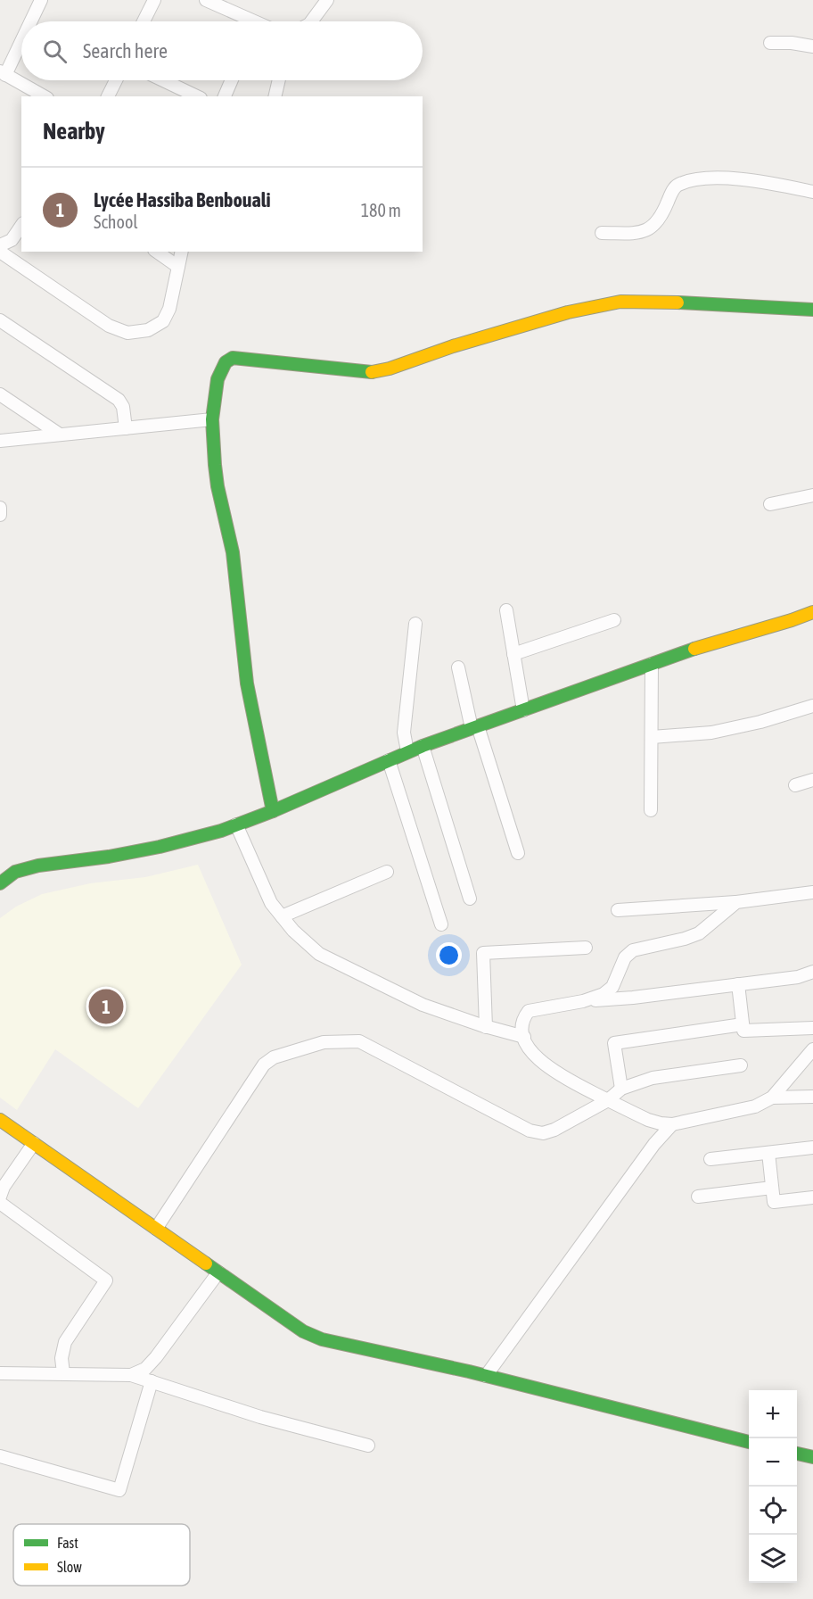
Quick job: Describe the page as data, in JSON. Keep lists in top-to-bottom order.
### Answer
{
  "legend": ["Fast", "Slow"],
  "page": {
    "search": "Search here",
    "heading": "Nearby",
    "list": [
      {
        "mark": "1",
        "name": "Lycée Hassiba Benbouali",
        "note": "School",
        "value": "180 m"
      }
    ],
    "pins": "1",
    "map_buttons": ["+", "−"]
  }
}
